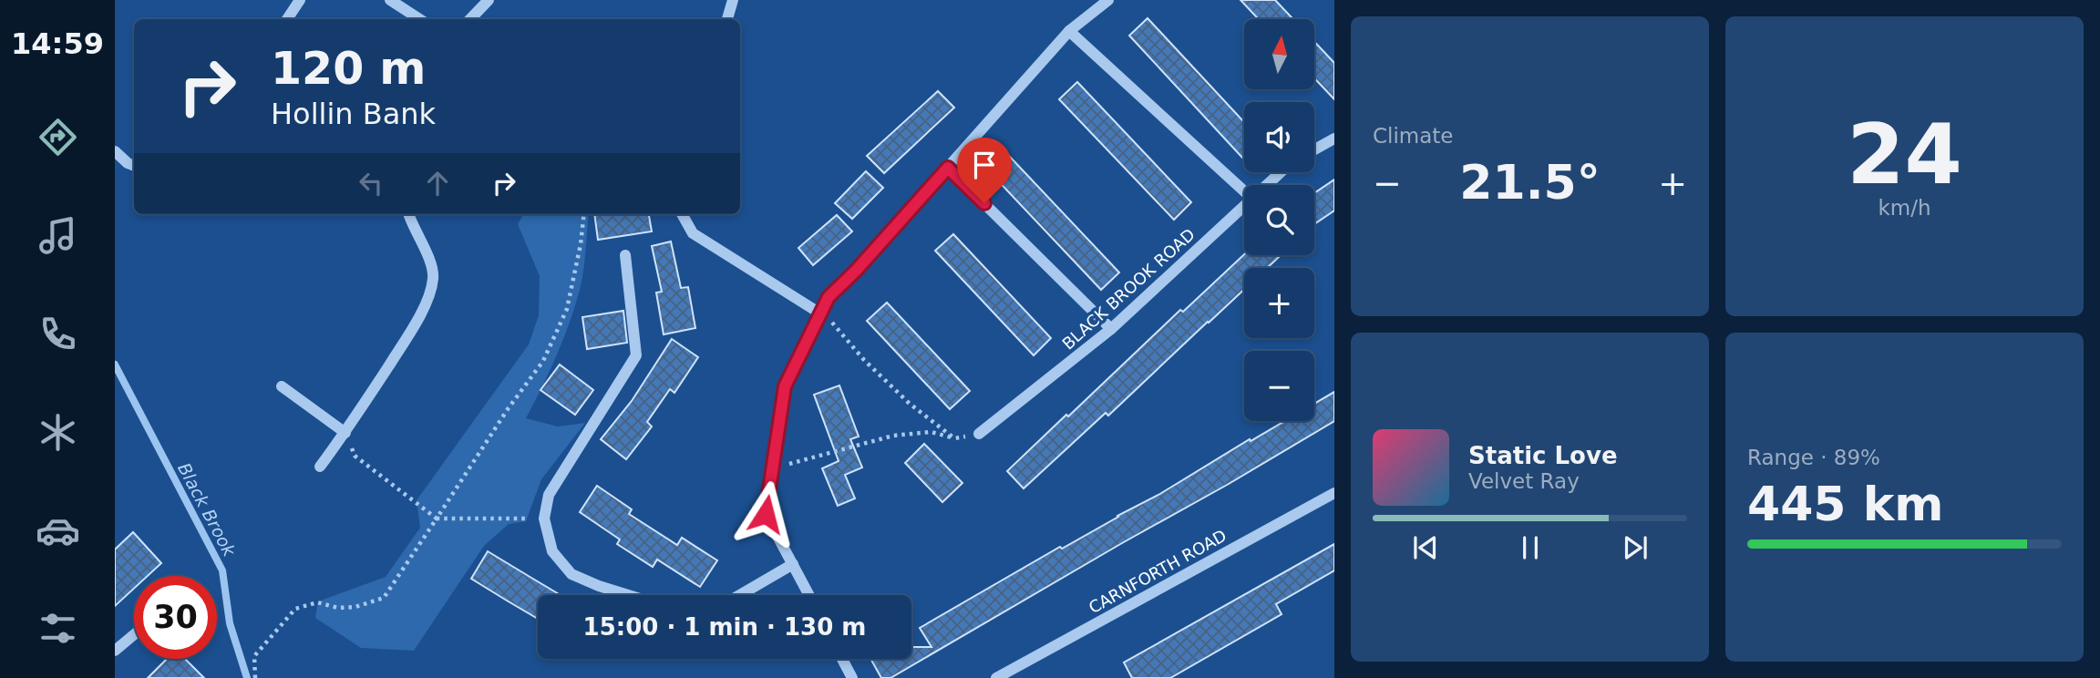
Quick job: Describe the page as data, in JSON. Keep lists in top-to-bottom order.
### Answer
{
  "streets": {
    "street": ["BLACK BROOK ROAD", "CARNFORTH ROAD"]
  },
  "water": ["Black Brook"],
  "north": "top",
  "page": {
    "tabs": "14:59",
    "tile": [
      "Climate",
      ["24", "km/h"],
      ["Range · 89%", "445 km"]
    ],
    "map_buttons": ["+", "−"],
    "turn": ["120 m", "Hollin Bank"],
    "heat": ["−", "21.5°", "+"],
    "song": ["Static Love", "Velvet Ray"],
    "limit": "30",
    "trip": "15:00 · 1 min · 130 m"
  }
}
